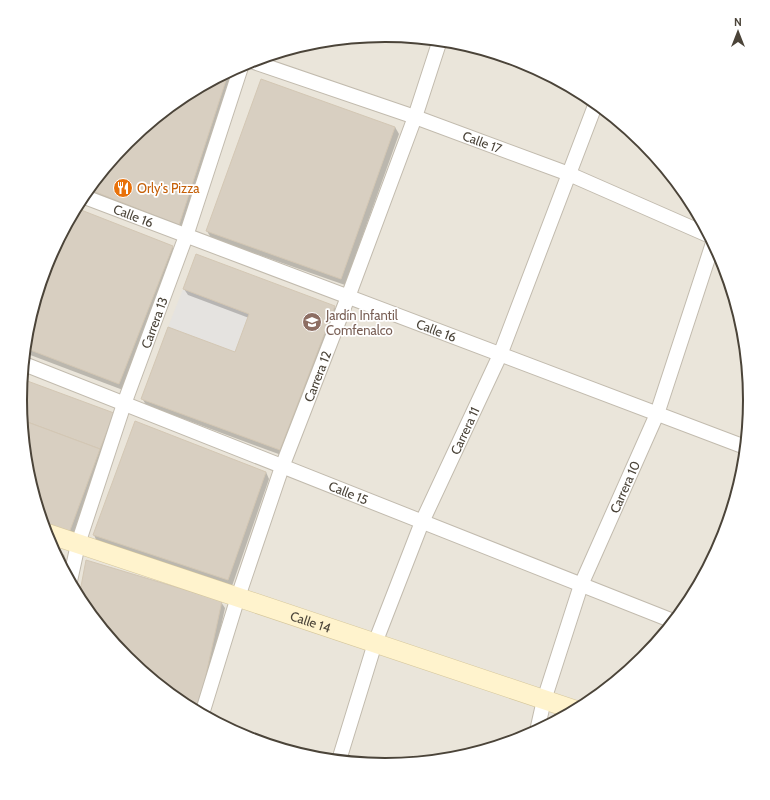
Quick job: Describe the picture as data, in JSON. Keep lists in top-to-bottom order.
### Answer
{
  "streets": {
    "street": [
      "Calle 17",
      "Calle 16",
      "Carrera 13",
      "Carrera 12",
      "Carrera 11",
      "Carrera 10",
      "Calle 15",
      "Calle 14"
    ]
  },
  "crossings": [
    ["Calle 17", "Carrera 12"],
    ["Calle 17", "Carrera 11"],
    ["Calle 16", "Carrera 13"],
    ["Calle 16", "Carrera 12"],
    ["Calle 16", "Carrera 11"],
    ["Calle 16", "Carrera 10"],
    ["Carrera 13", "Calle 15"],
    ["Carrera 13", "Calle 14"],
    ["Carrera 12", "Calle 15"],
    ["Carrera 12", "Calle 14"],
    ["Carrera 11", "Calle 15"],
    ["Carrera 11", "Calle 14"],
    ["Carrera 10", "Calle 15"],
    ["Carrera 10", "Calle 14"]
  ],
  "places": {
    "restaurant": ["Orly's Pizza"],
    "school or university": ["Jardín Infantil Comfenalco"]
  },
  "north": "top"
}
